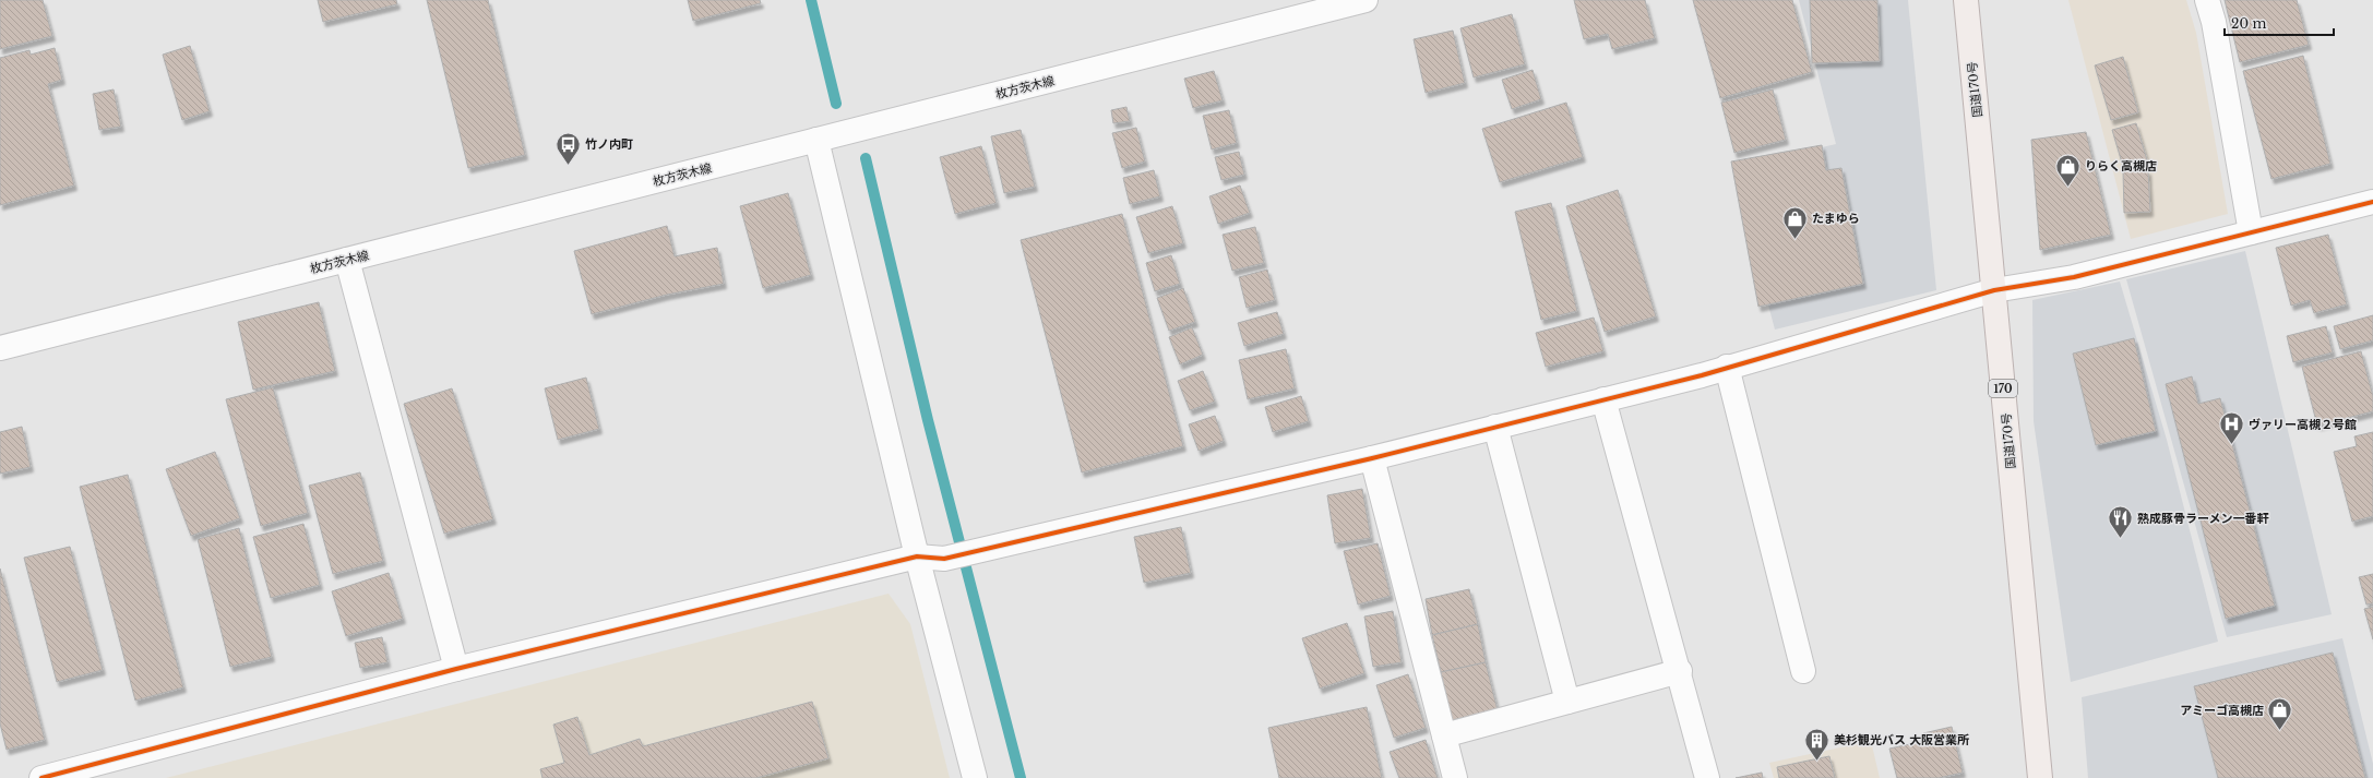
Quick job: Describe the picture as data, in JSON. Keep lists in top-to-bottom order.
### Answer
{
  "streets": {
    "highway": ["国道170号", "170"],
    "street": ["枚方茨木線"]
  },
  "places": {
    "bus stop": ["竹ノ内町"],
    "shop": ["りらく高槻店", "たまゆら", "アミーゴ高槻店"],
    "hospital": ["ヴァリー高槻２号館"],
    "restaurant": ["熟成豚骨ラーメン一番軒"],
    "building": ["美杉観光バス 大阪営業所"]
  },
  "scale_bar": "20 m"
}
